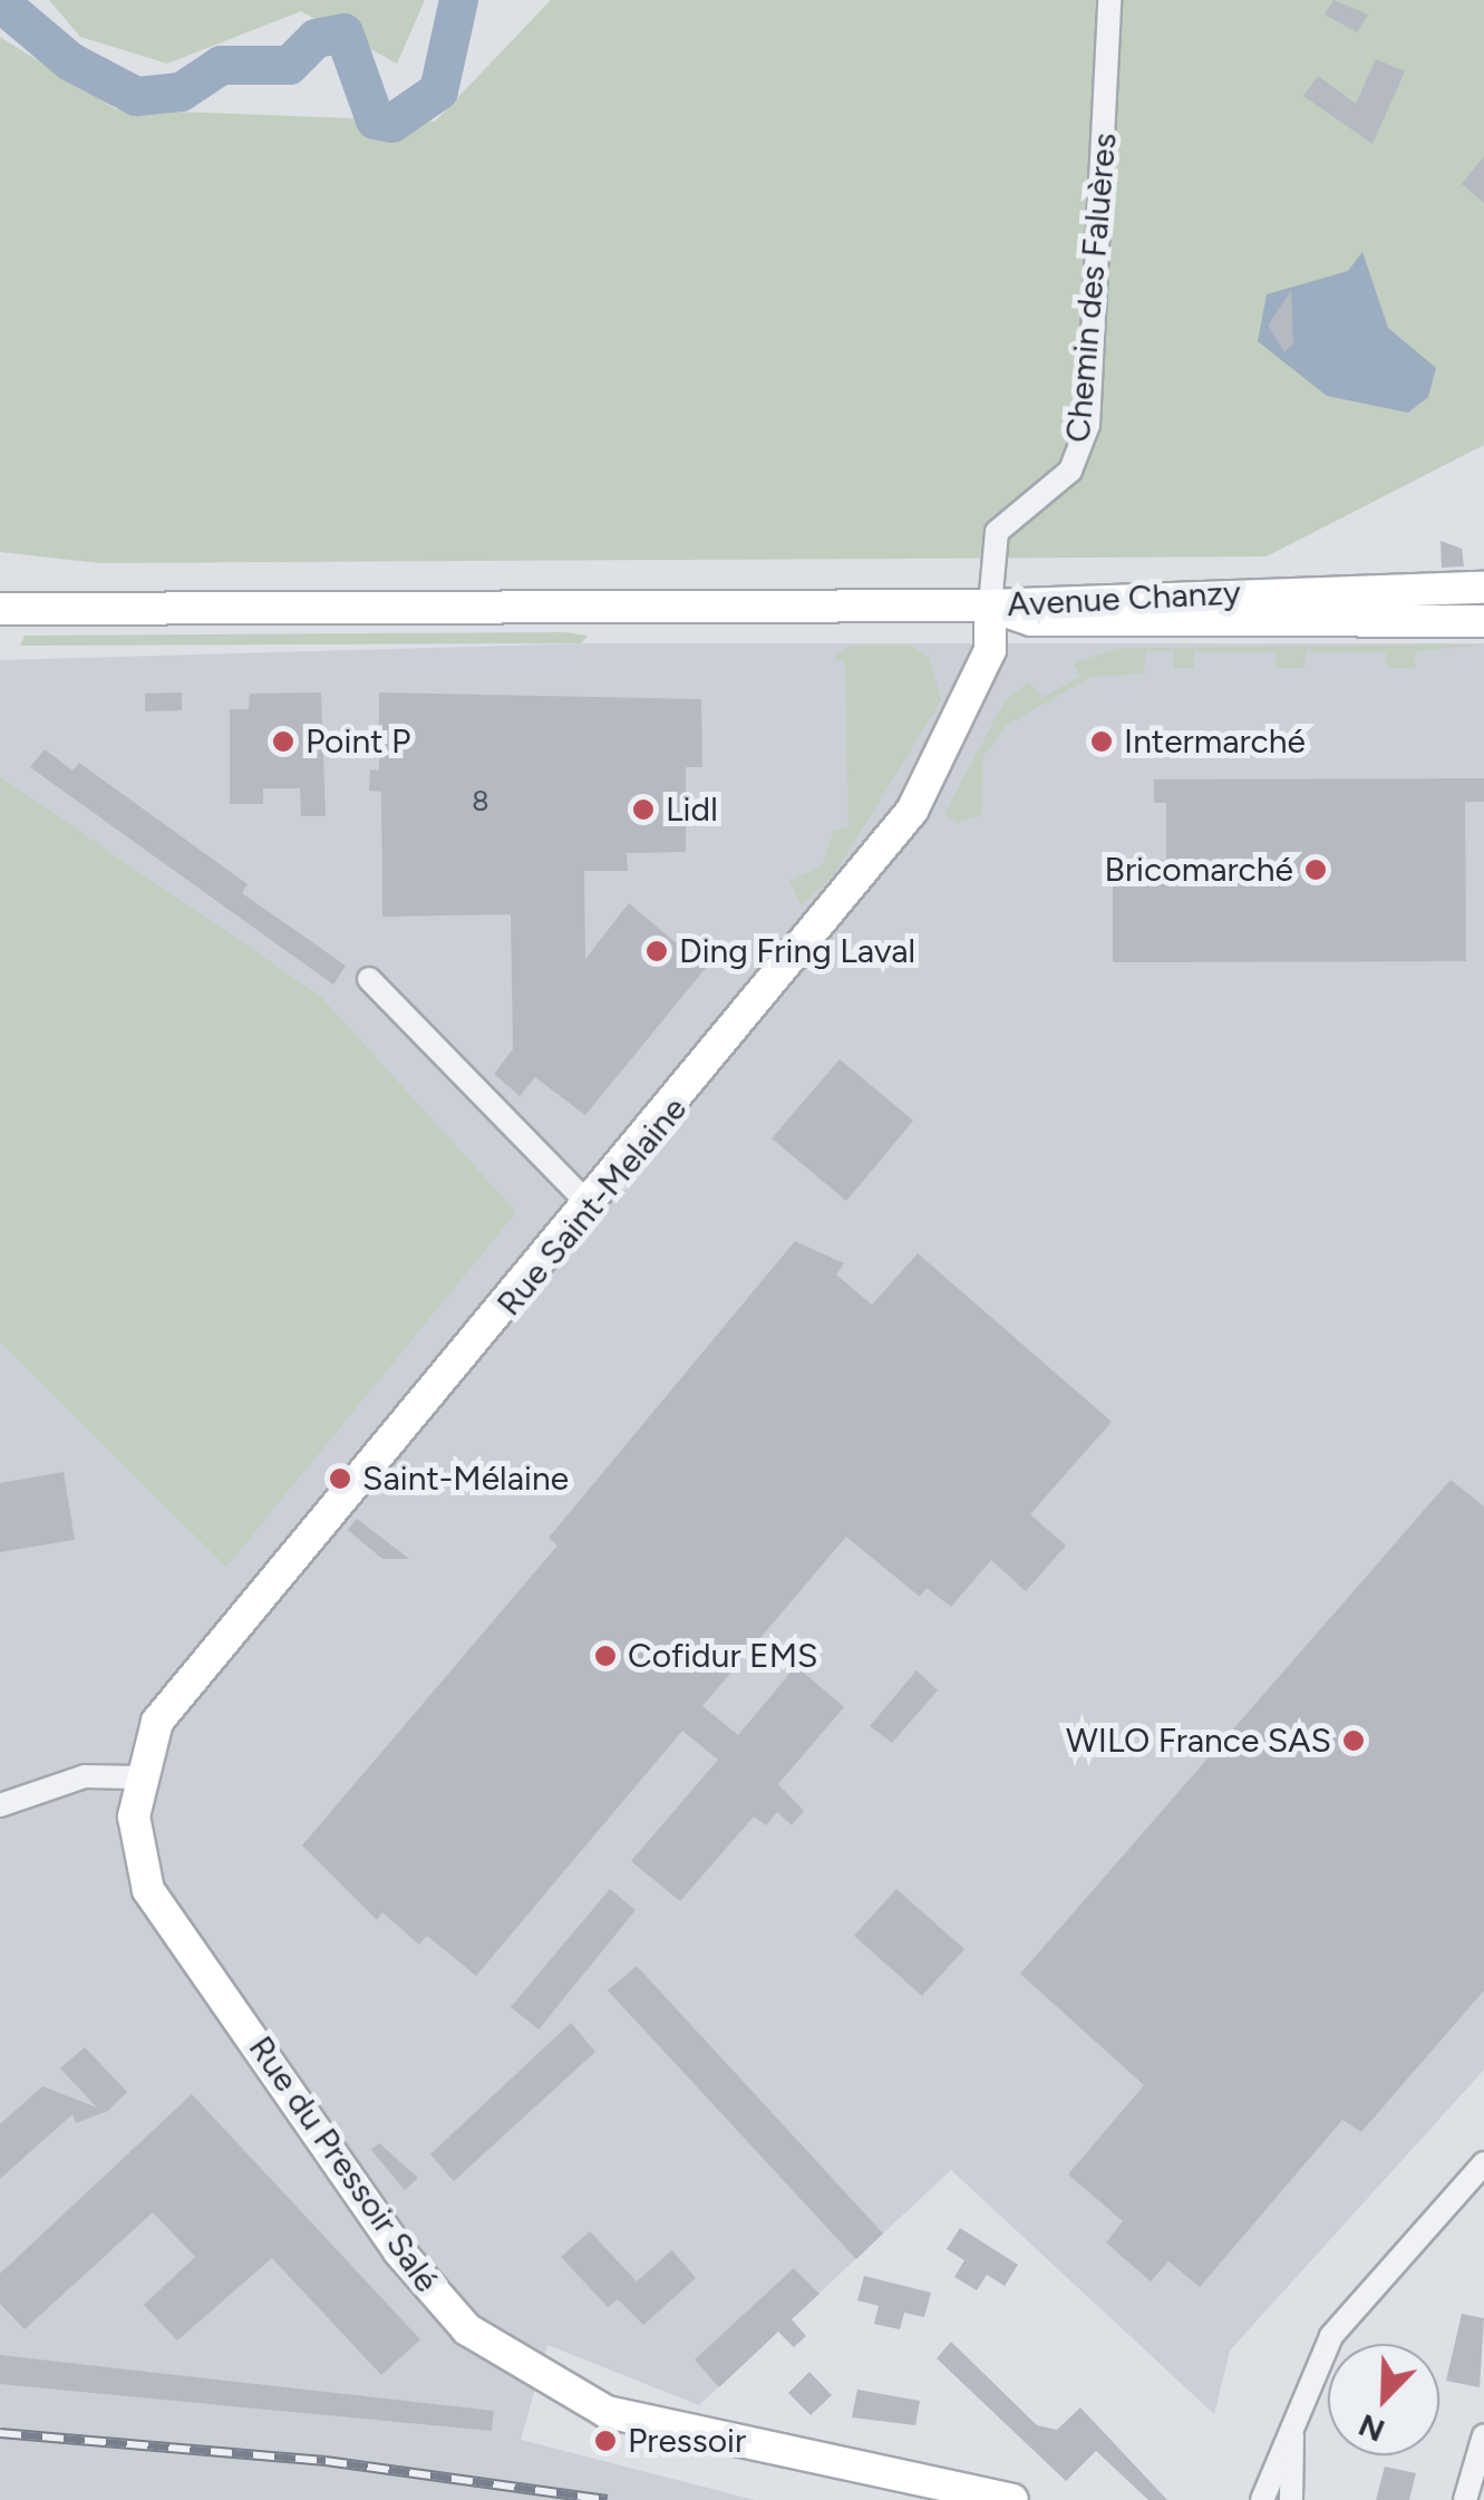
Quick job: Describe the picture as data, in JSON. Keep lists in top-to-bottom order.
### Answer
{
  "streets": {
    "main road": ["Avenue Chanzy", "Rue Saint-Melaine", "Rue du Pressoir Salé"],
    "street": ["Chemin des Faluères"]
  },
  "crossings": [
    ["Chemin des Faluères", "Avenue Chanzy"],
    ["Chemin des Faluères", "Rue Saint-Melaine"],
    ["Avenue Chanzy", "Rue Saint-Melaine"],
    ["Rue Saint-Melaine", "Rue du Pressoir Salé"]
  ],
  "places": [
    "Point P",
    "Intermarché",
    "Lidl",
    "Bricomarché",
    "Ding Fring Laval",
    "Saint-Mélaine",
    "Cofidur EMS",
    "WILO France SAS",
    "Pressoir"
  ],
  "house_numbers": ["8"],
  "north": "bottom left"
}
